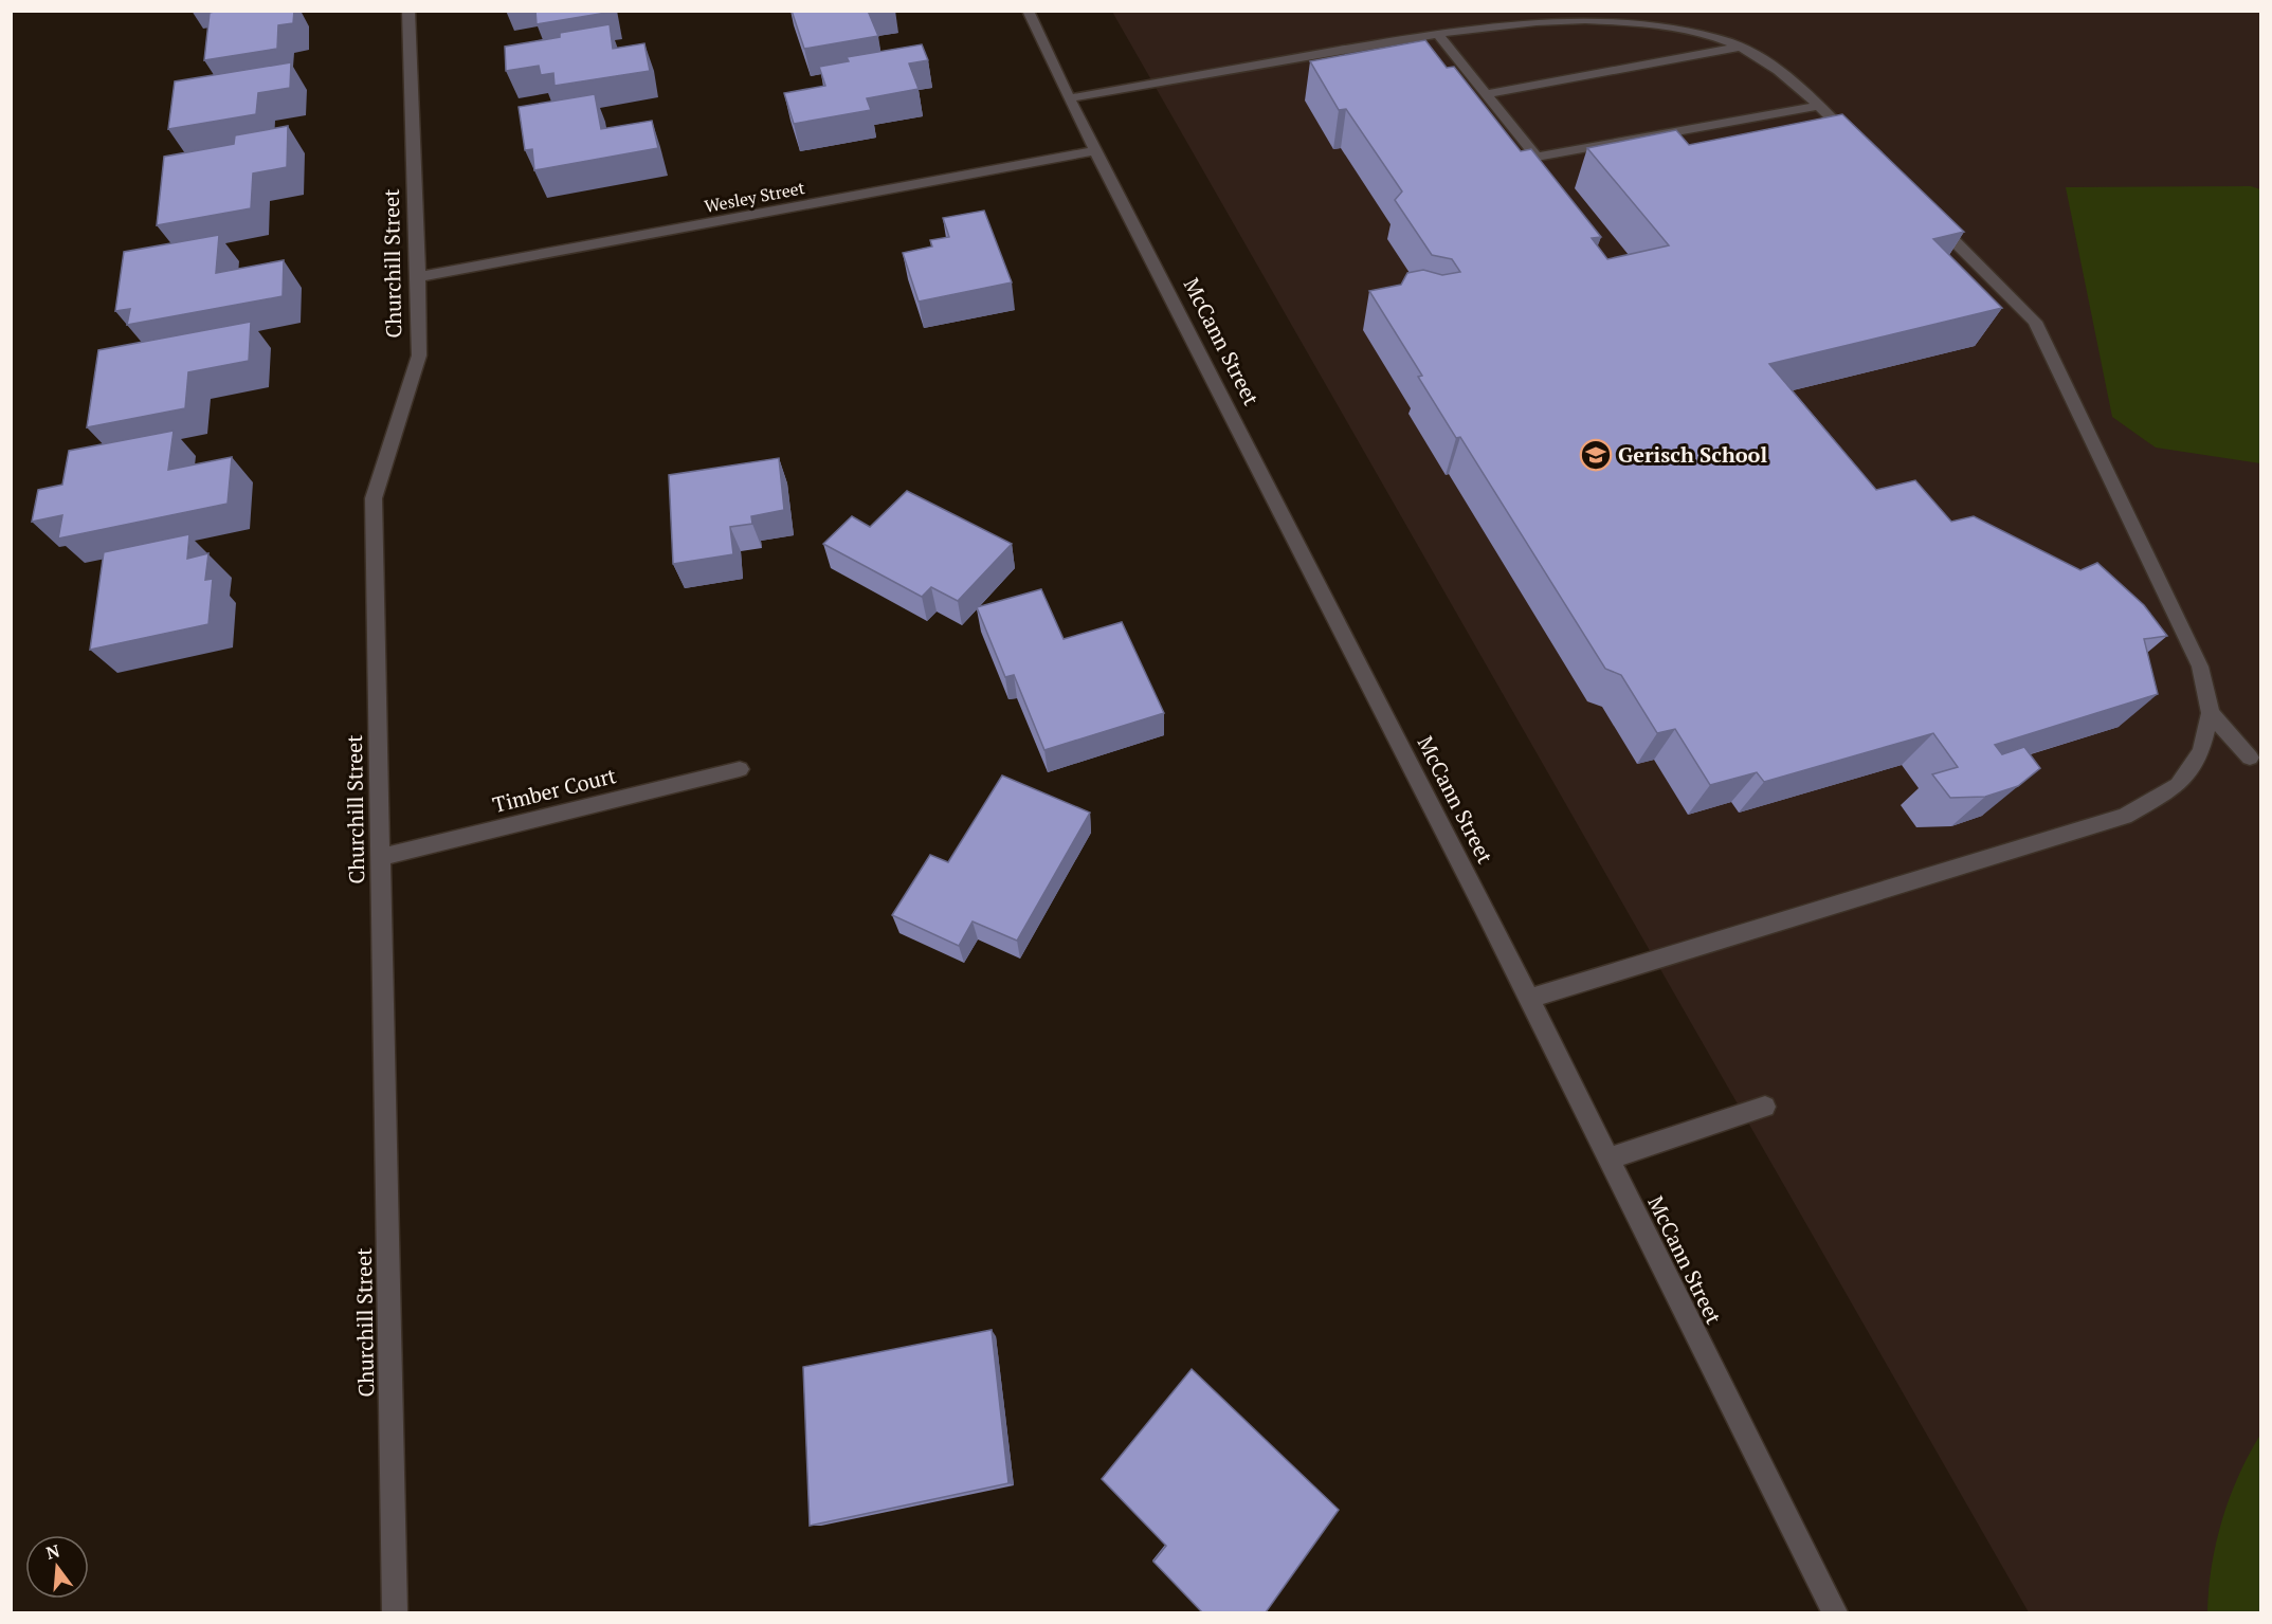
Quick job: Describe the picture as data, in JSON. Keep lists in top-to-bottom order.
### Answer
{
  "streets": {
    "street": [
      "Wesley Street",
      "Churchill Street",
      "McCann Street",
      "Timber Court"
    ]
  },
  "crossings": [
    ["Wesley Street", "Churchill Street"],
    ["Wesley Street", "McCann Street"],
    ["Churchill Street", "Timber Court"]
  ],
  "places": {
    "school or university": ["Gerisch School"]
  },
  "north": "top"
}
